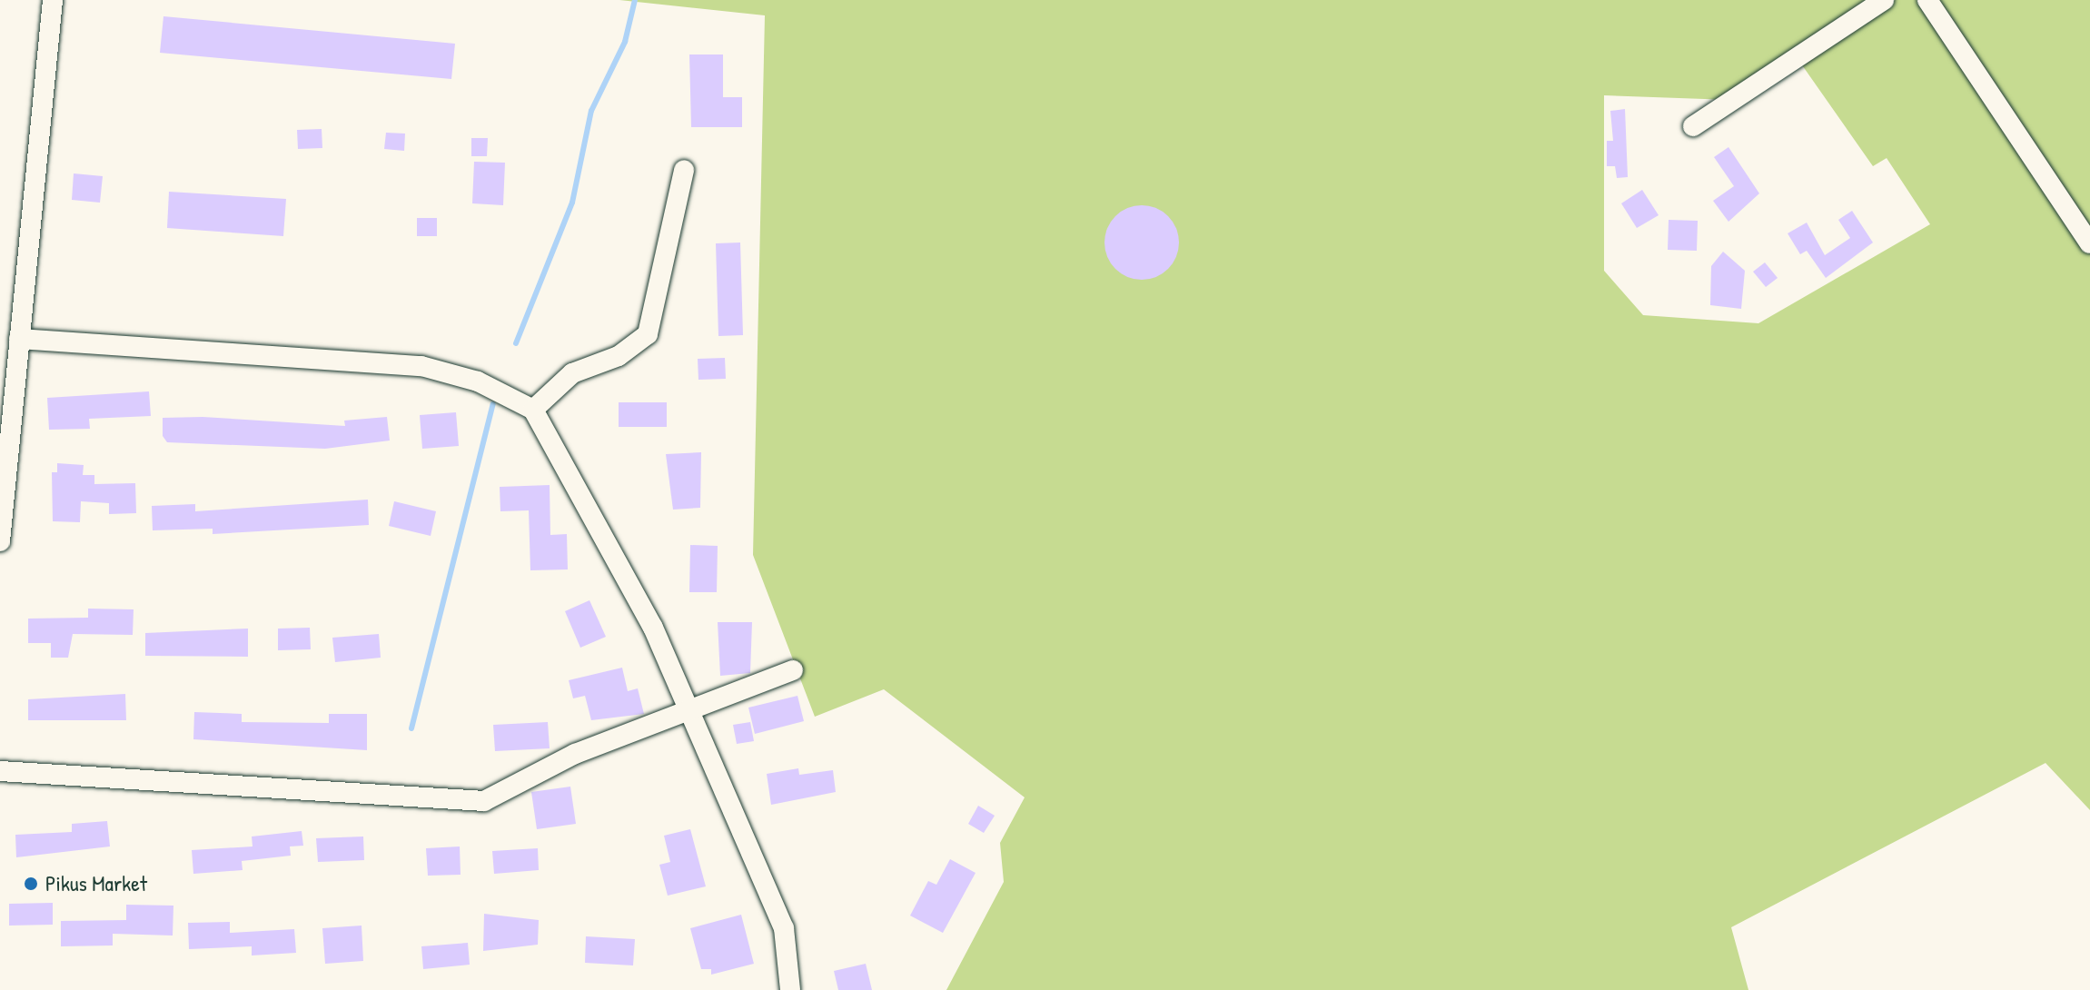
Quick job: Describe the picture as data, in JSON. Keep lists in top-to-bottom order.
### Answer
{
  "places": ["Pikus Market"]
}
